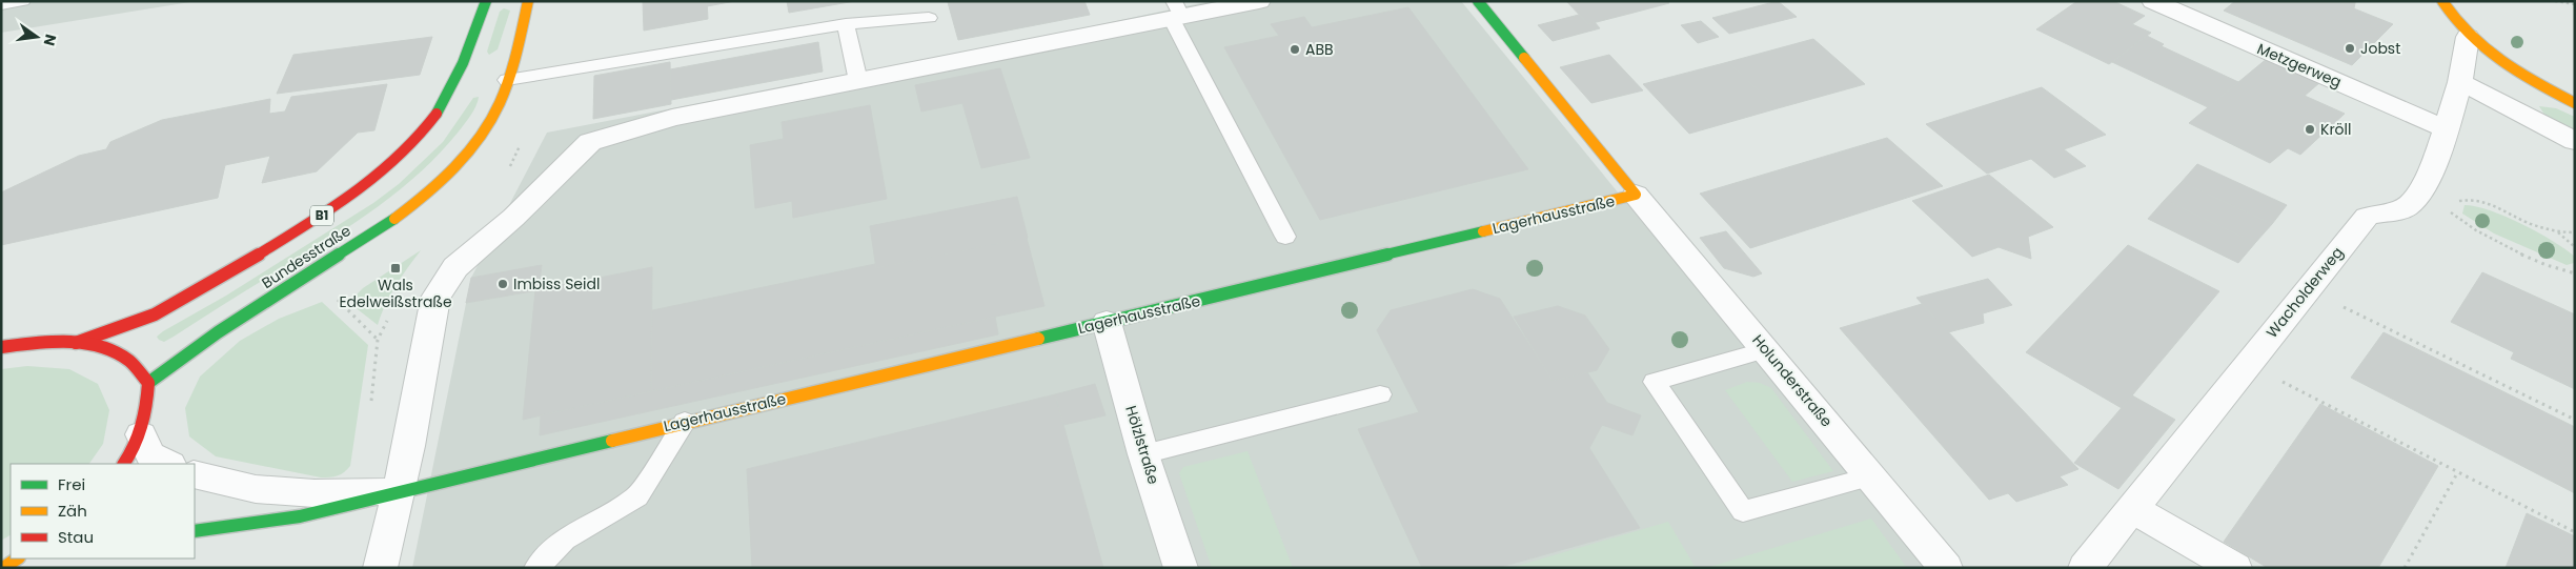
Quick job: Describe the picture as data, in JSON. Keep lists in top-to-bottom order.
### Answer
{
  "streets": {
    "street": [
      "Metzgerweg",
      "Lagerhausstraße",
      "B1",
      "Bundesstraße",
      "Wacholderweg",
      "Holunderstraße",
      "Hölzlstraße"
    ]
  },
  "crossings": [
    ["Lagerhausstraße", "Holunderstraße"],
    ["Lagerhausstraße", "Hölzlstraße"]
  ],
  "places": {
    "other": [
      "Jobst",
      "ABB",
      "Kröll",
      "Imbiss Seidl"
    ],
    "transit": ["Wals Edelweißstraße"]
  },
  "legend": ["Frei", "Zäh", "Stau"],
  "north": "right"
}
